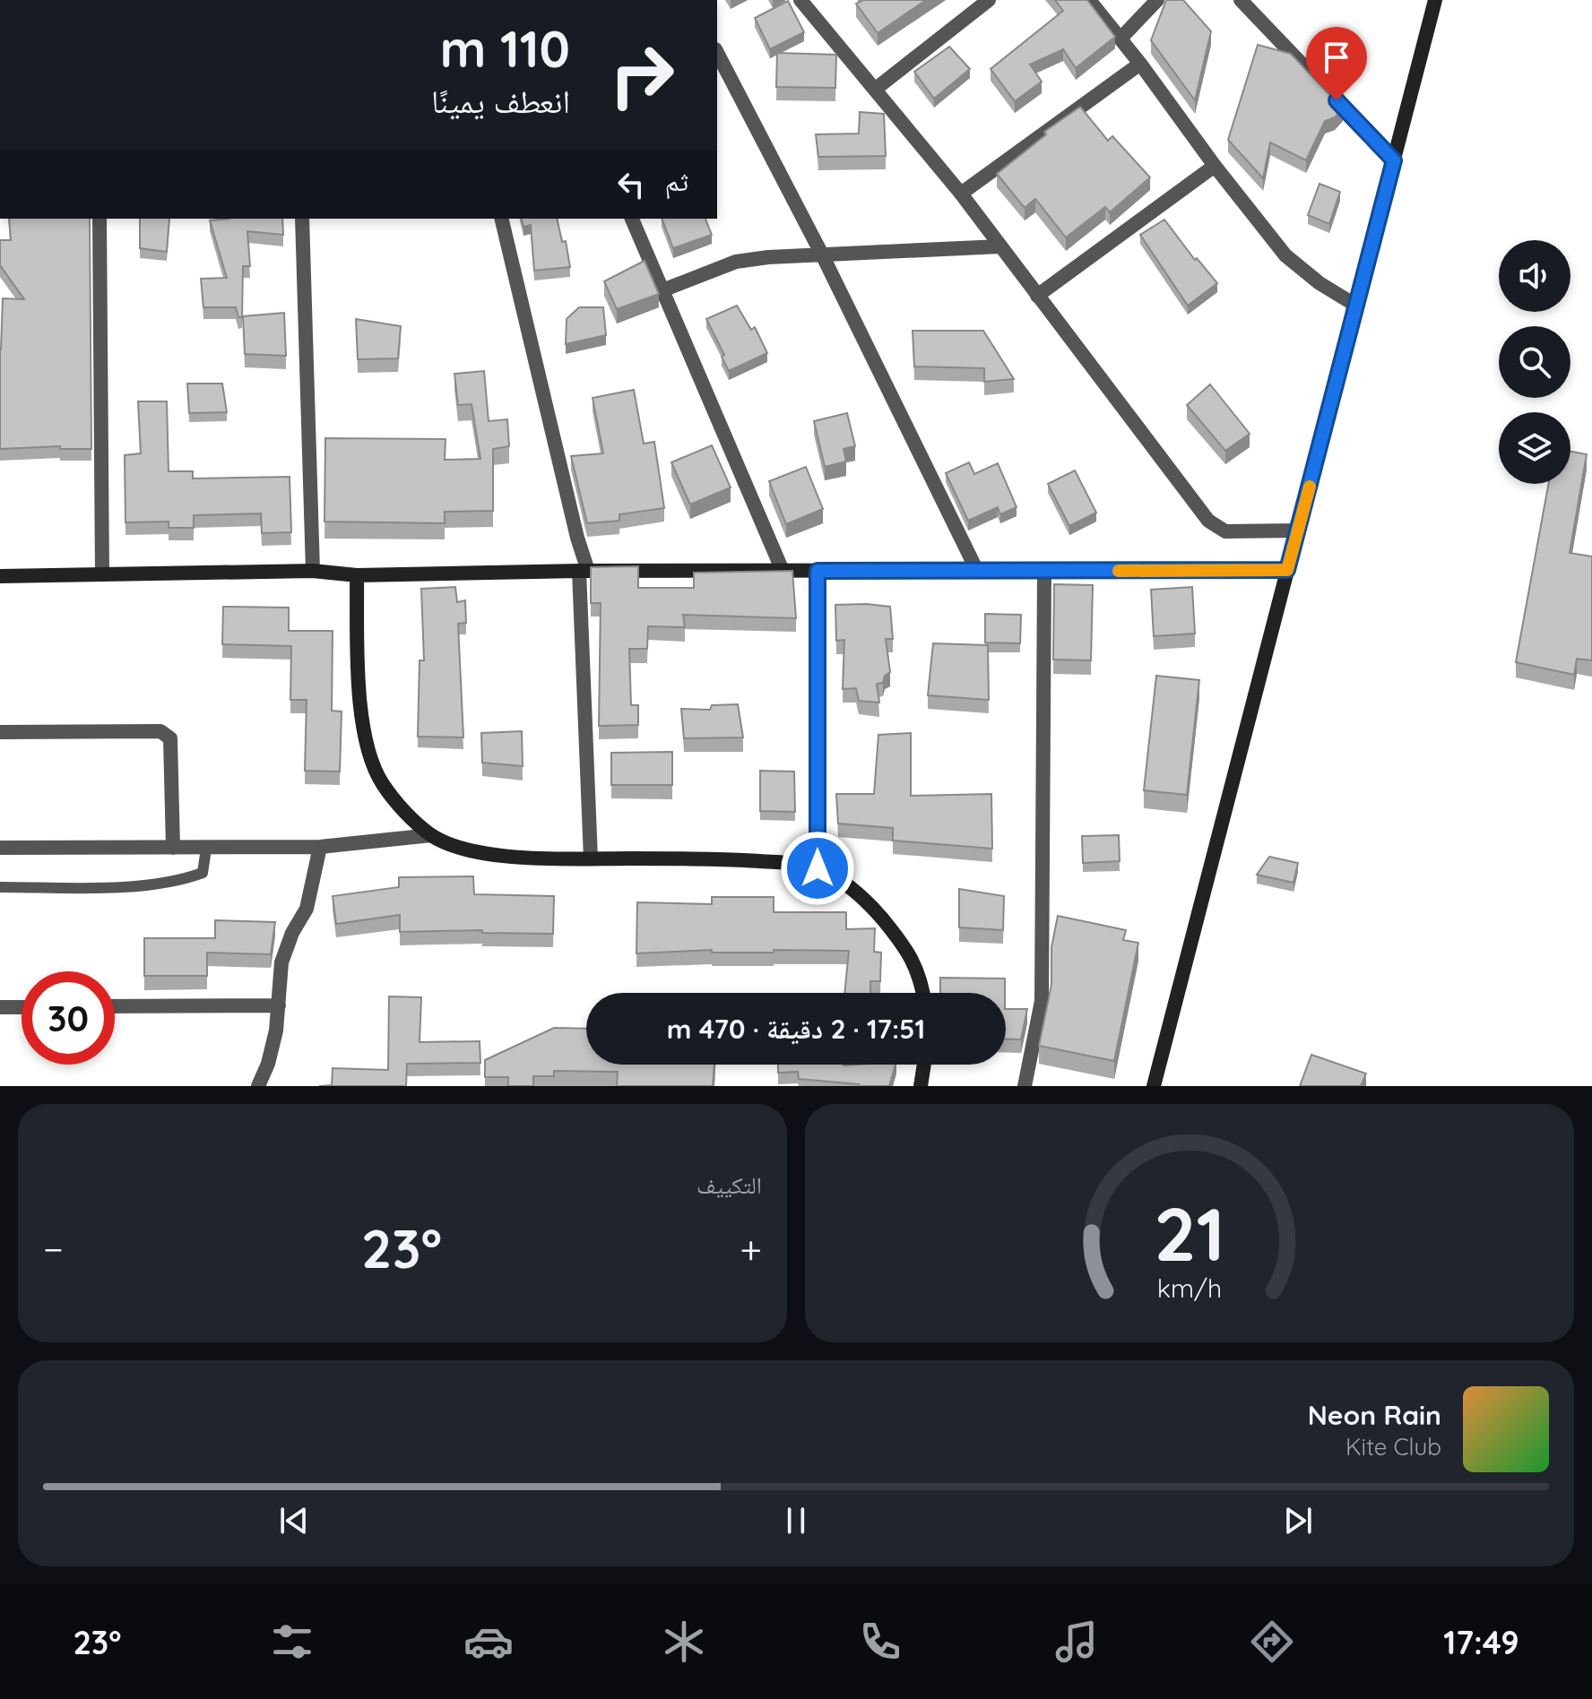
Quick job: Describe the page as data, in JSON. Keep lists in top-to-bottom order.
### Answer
{
  "page": {
    "turn": ["110 m", "انعطف يمينًا"],
    "then": "ثم",
    "limit": "30",
    "trip": "17:51 · 2 دقيقة · 470 m",
    "tile": "التكييف",
    "heat": ["−", "23°", "+"],
    "song": ["Neon Rain", "Kite Club"],
    "tabs": ["17:49", "23°"],
    "gauge": ["21", "km/h"]
  }
}
